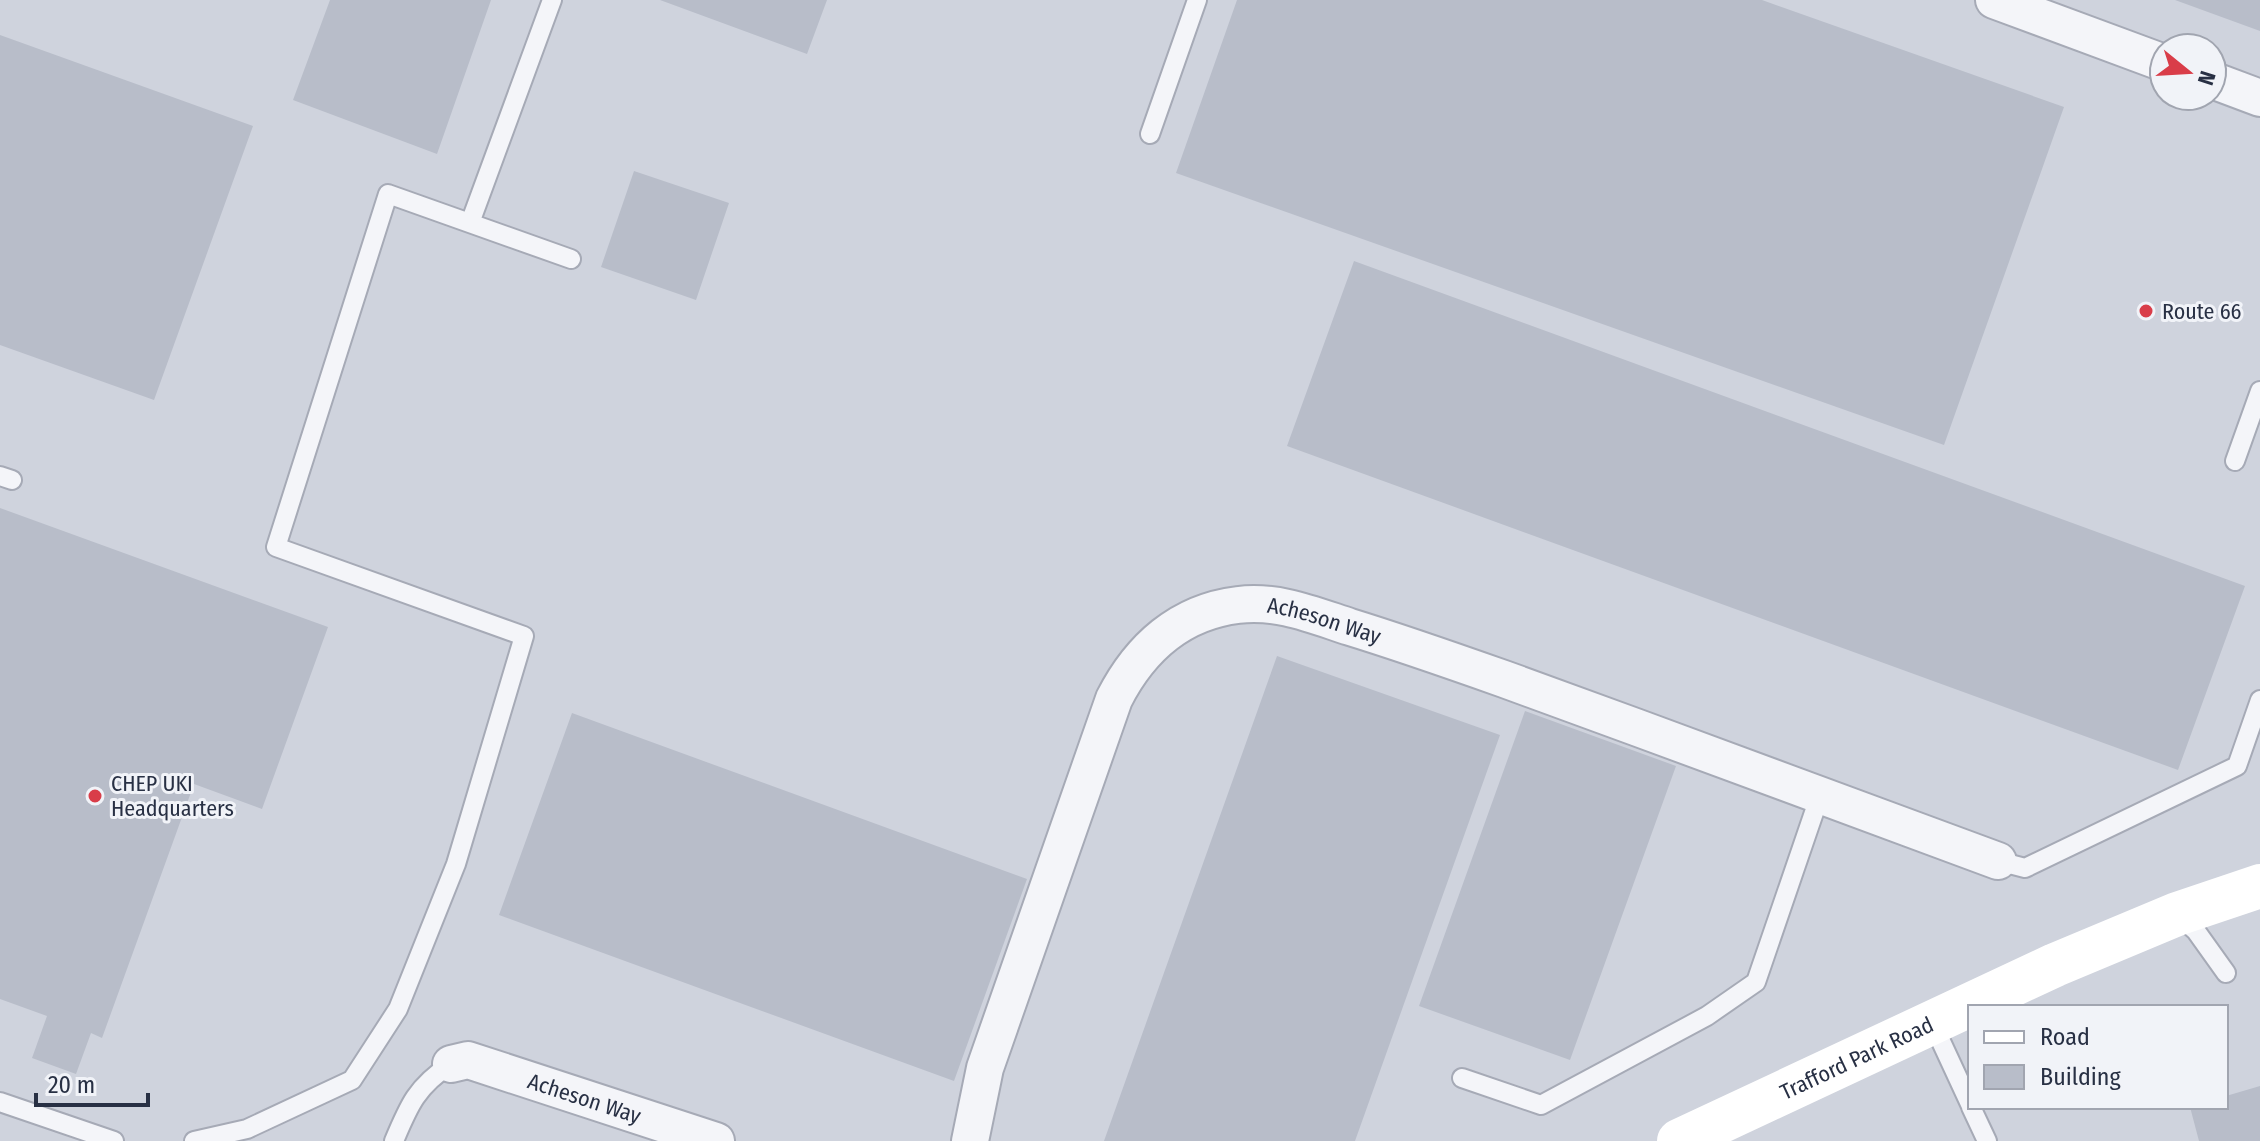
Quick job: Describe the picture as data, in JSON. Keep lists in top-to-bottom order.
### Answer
{
  "streets": {
    "street": ["Acheson Way", "Trafford Park Road"]
  },
  "places": ["Route 66", "CHEP UKI Headquarters"],
  "legend": ["Road", "Building"],
  "scale_bar": "20 m",
  "north": "right"
}
